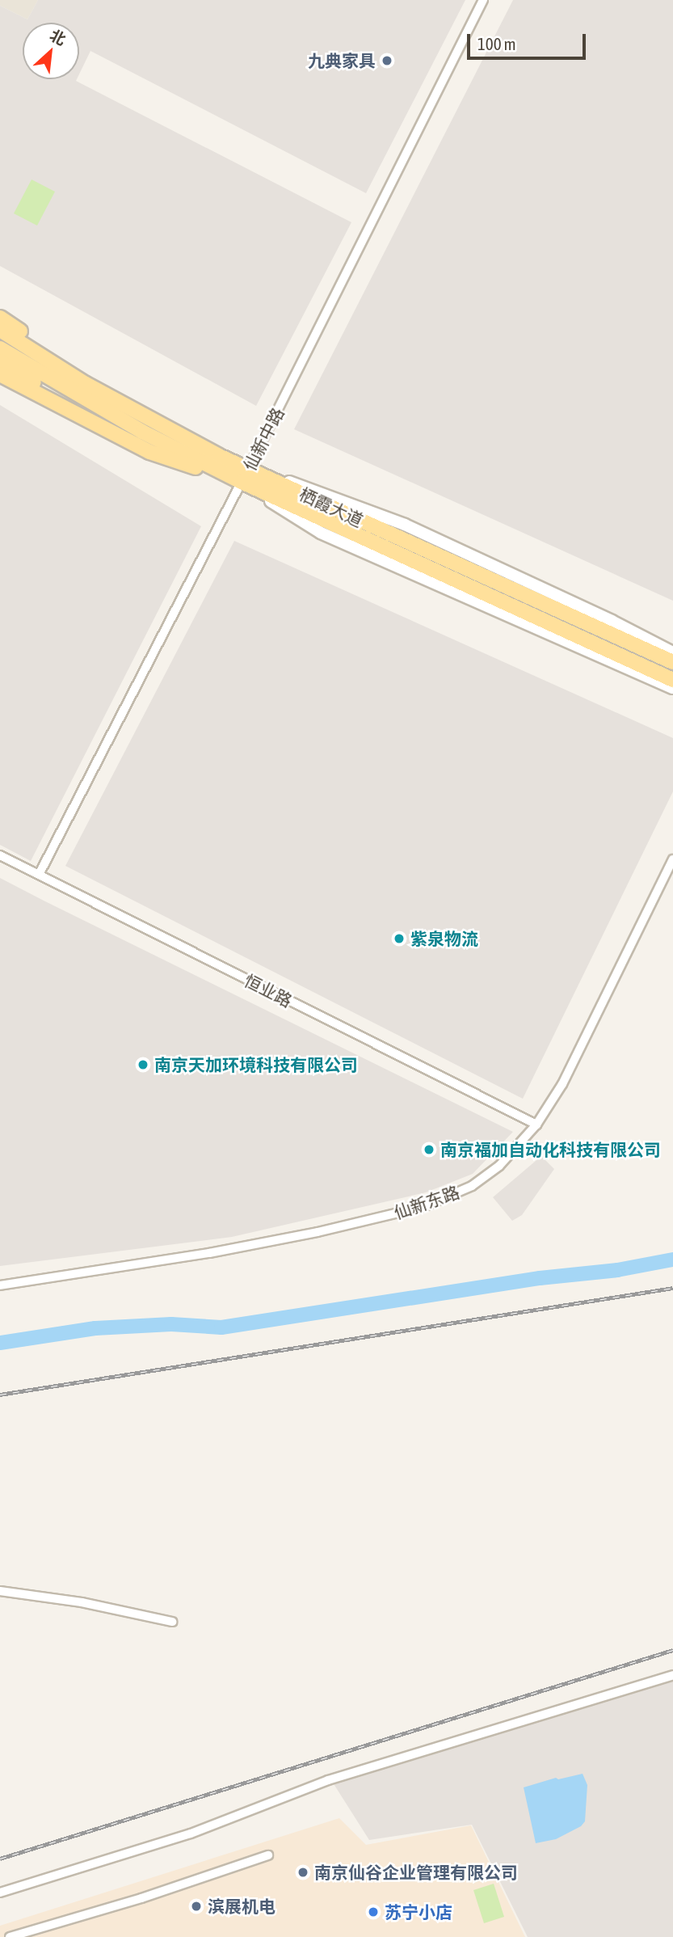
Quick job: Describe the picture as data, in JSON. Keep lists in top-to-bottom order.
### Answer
{
  "streets": {
    "main road": ["栖霞大道"],
    "street": ["仙新中路", "恒业路", "仙新东路"]
  },
  "crossings": [
    ["仙新中路", "栖霞大道"],
    ["仙新中路", "恒业路"],
    ["恒业路", "仙新东路"]
  ],
  "places": [
    "九典家具",
    "紫泉物流",
    "南京天加环境科技有限公司",
    "南京福加自动化科技有限公司",
    "南京仙谷企业管理有限公司",
    "滨展机电",
    "苏宁小店"
  ],
  "scale_bar": "100 m",
  "north": "top right"
}
